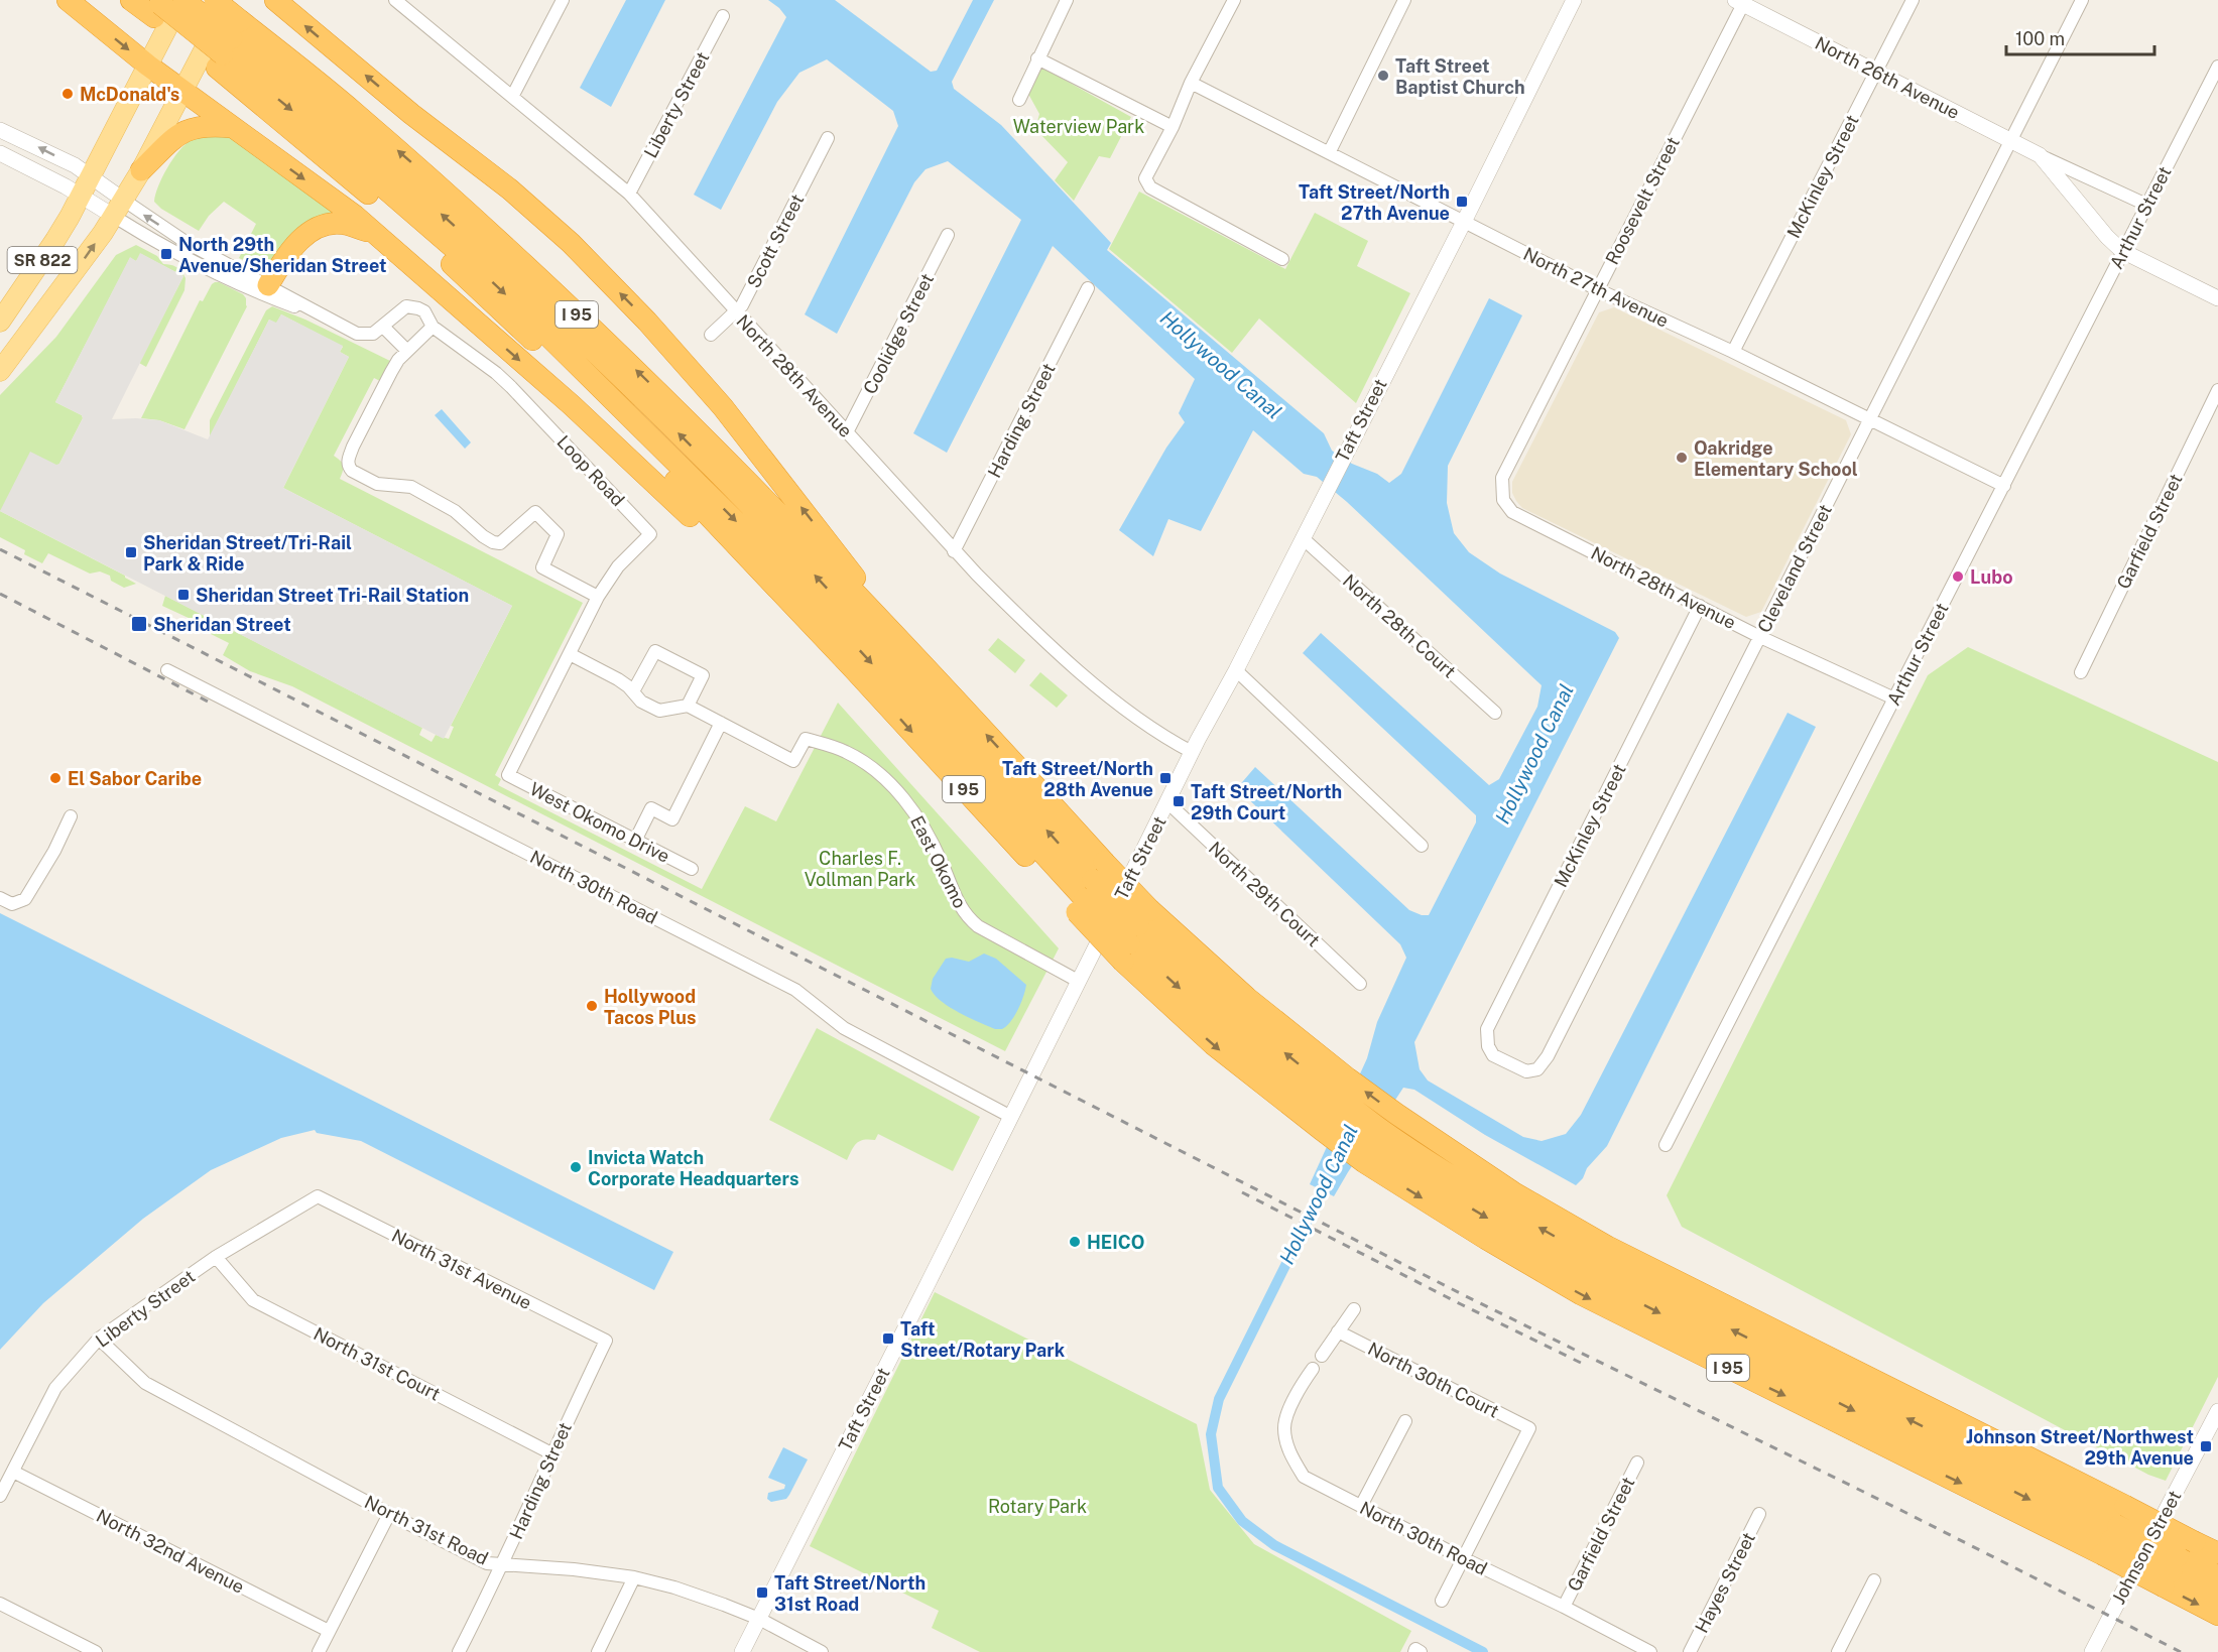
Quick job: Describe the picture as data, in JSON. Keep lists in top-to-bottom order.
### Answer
{
  "streets": {
    "highway": ["I 95"],
    "main road": ["SR 822"],
    "street": [
      "North 26th Avenue",
      "Liberty Street",
      "McKinley Street",
      "Roosevelt Street",
      "Arthur Street",
      "Scott Street",
      "North 27th Avenue",
      "Coolidge Street",
      "North 28th Avenue",
      "Harding Street",
      "Taft Street",
      "Loop Road",
      "Garfield Street",
      "Cleveland Street",
      "North 28th Court",
      "West Okomo Drive",
      "East Okomo",
      "North 30th Road",
      "North 29th Court",
      "North 31st Avenue",
      "North 31st Court",
      "North 30th Court",
      "North 31st Road",
      "Johnson Street",
      "North 32nd Avenue",
      "Hayes Street"
    ]
  },
  "crossings": [
    ["North 26th Avenue", "McKinley Street"],
    ["North 26th Avenue", "Roosevelt Street"],
    ["North 26th Avenue", "Arthur Street"],
    ["North 26th Avenue", "Cleveland Street"],
    ["Liberty Street", "North 28th Avenue"],
    ["Liberty Street", "North 31st Avenue"],
    ["Liberty Street", "North 31st Court"],
    ["Liberty Street", "North 31st Road"],
    ["Liberty Street", "North 32nd Avenue"],
    ["McKinley Street", "North 27th Avenue"],
    ["McKinley Street", "North 28th Avenue"],
    ["McKinley Street", "Cleveland Street"],
    ["Roosevelt Street", "North 27th Avenue"],
    ["Roosevelt Street", "North 28th Avenue"],
    ["Arthur Street", "North 27th Avenue"],
    ["Arthur Street", "North 28th Avenue"],
    ["Scott Street", "North 28th Avenue"],
    ["North 27th Avenue", "Taft Street"],
    ["North 27th Avenue", "Cleveland Street"],
    ["Coolidge Street", "North 28th Avenue"],
    ["North 28th Avenue", "Harding Street"],
    ["North 28th Avenue", "Taft Street"],
    ["North 28th Avenue", "Cleveland Street"],
    ["Harding Street", "North 31st Avenue"],
    ["Harding Street", "North 31st Court"],
    ["Harding Street", "North 31st Road"],
    ["Taft Street", "North 28th Court"],
    ["Taft Street", "East Okomo"],
    ["Taft Street", "North 30th Road"],
    ["Taft Street", "North 29th Court"],
    ["Taft Street", "North 31st Road"],
    ["Garfield Street", "North 30th Road"],
    ["North 30th Road", "North 30th Court"]
  ],
  "water": ["Hollywood Canal"],
  "parks": ["Waterview Park", "Charles F. Vollman Park", "Rotary Park"],
  "places": {
    "other": [
      "Taft Street Baptist Church",
      "McDonald's",
      "Oakridge Elementary School",
      "Lubo",
      "El Sabor Caribe",
      "Hollywood Tacos Plus",
      "Invicta Watch Corporate Headquarters",
      "HEICO"
    ],
    "transit": [
      "Taft Street/North 27th Avenue",
      "North 29th Avenue/Sheridan Street",
      "Sheridan Street/Tri-Rail Park & Ride",
      "Sheridan Street Tri-Rail Station",
      "Sheridan Street",
      "Taft Street/North 28th Avenue",
      "Taft Street/North 29th Court",
      "Taft Street/Rotary Park",
      "Johnson Street/Northwest 29th Avenue",
      "Taft Street/North 31st Road"
    ]
  },
  "scale_bar": "100 m"
}
